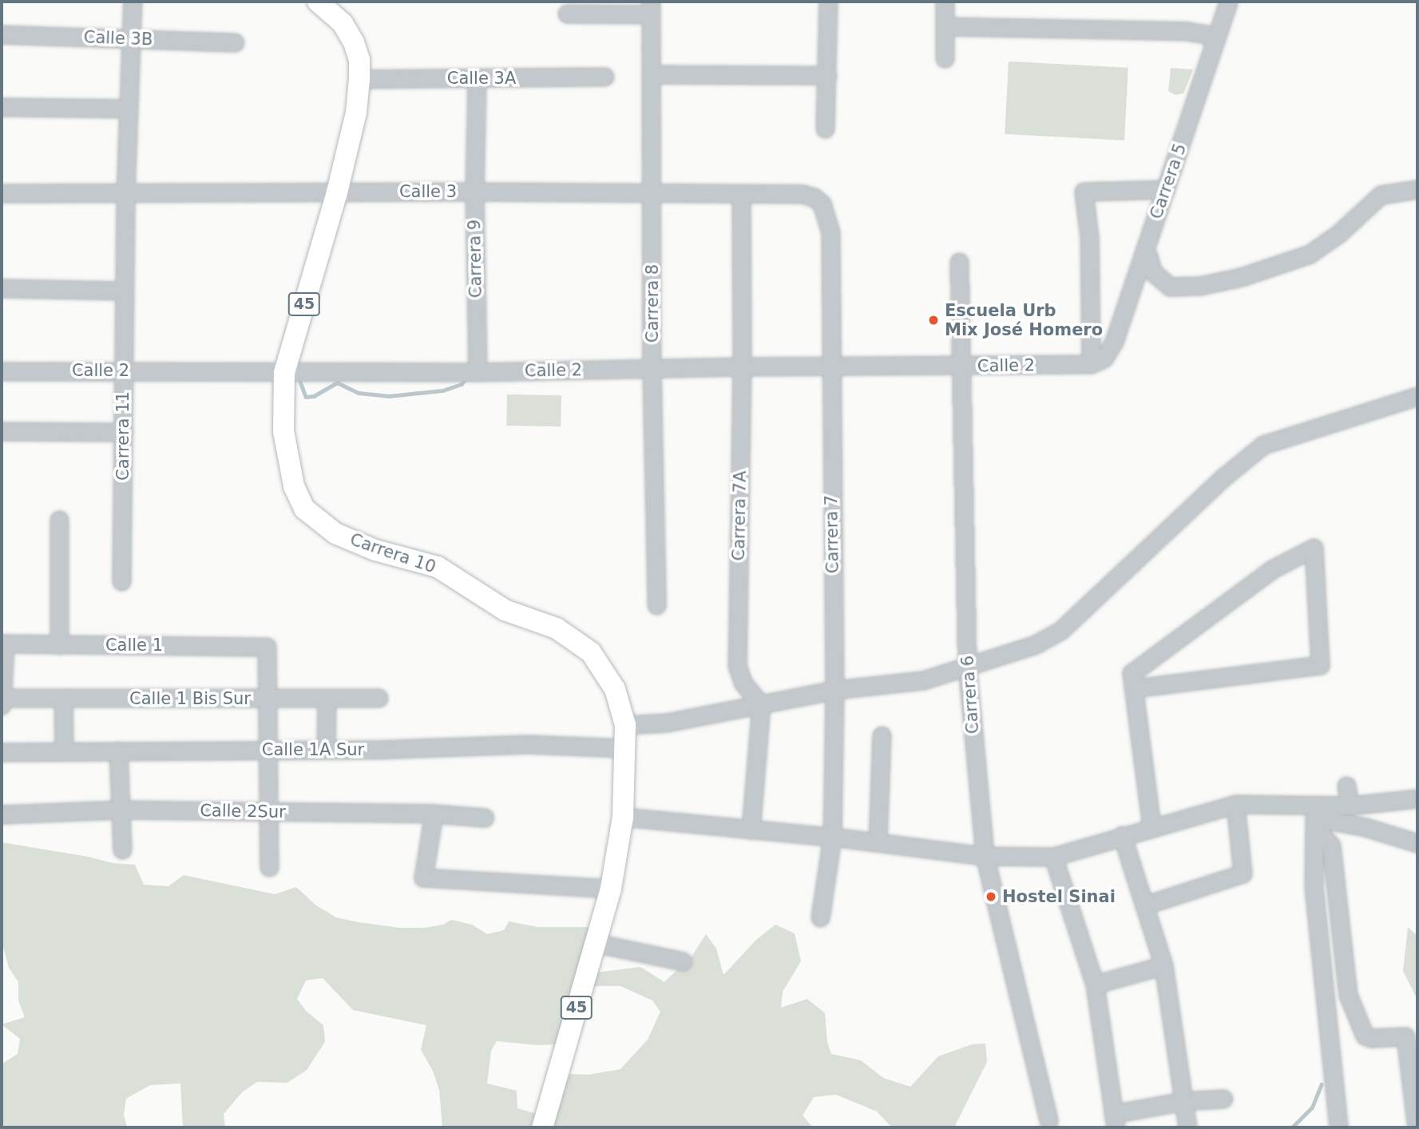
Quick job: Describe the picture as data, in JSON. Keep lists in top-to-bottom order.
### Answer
{
  "streets": {
    "main road": ["45", "Carrera 10"],
    "street": [
      "Calle 3B",
      "Calle 3A",
      "Carrera 5",
      "Calle 3",
      "Carrera 9",
      "Carrera 8",
      "Calle 2",
      "Carrera 11",
      "Carrera 7A",
      "Carrera 7",
      "Calle 1",
      "Carrera 6",
      "Calle 1 Bis Sur",
      "Calle 1A Sur",
      "Calle 2Sur"
    ]
  },
  "crossings": [
    ["Calle 3B", "Carrera 11"],
    ["Calle 3A", "Carrera 9"],
    ["Calle 3A", "Carrera 10"],
    ["Carrera 5", "Calle 2"],
    ["Calle 3", "Carrera 9"],
    ["Calle 3", "Carrera 8"],
    ["Calle 3", "Carrera 11"],
    ["Calle 3", "Carrera 7A"],
    ["Calle 3", "Carrera 7"],
    ["Calle 3", "Carrera 10"],
    ["Carrera 9", "Calle 2"],
    ["Carrera 8", "Calle 2"],
    ["45", "Carrera 10"],
    ["Calle 2", "Carrera 11"],
    ["Calle 2", "Carrera 7A"],
    ["Calle 2", "Carrera 7"],
    ["Calle 2", "Carrera 10"],
    ["Calle 2", "Carrera 6"],
    ["Carrera 10", "Calle 1A Sur"],
    ["Calle 1", "Calle 1 Bis Sur"]
  ],
  "places": ["Escuela Urb Mix José Homero", "Hostel Sinai"]
}
